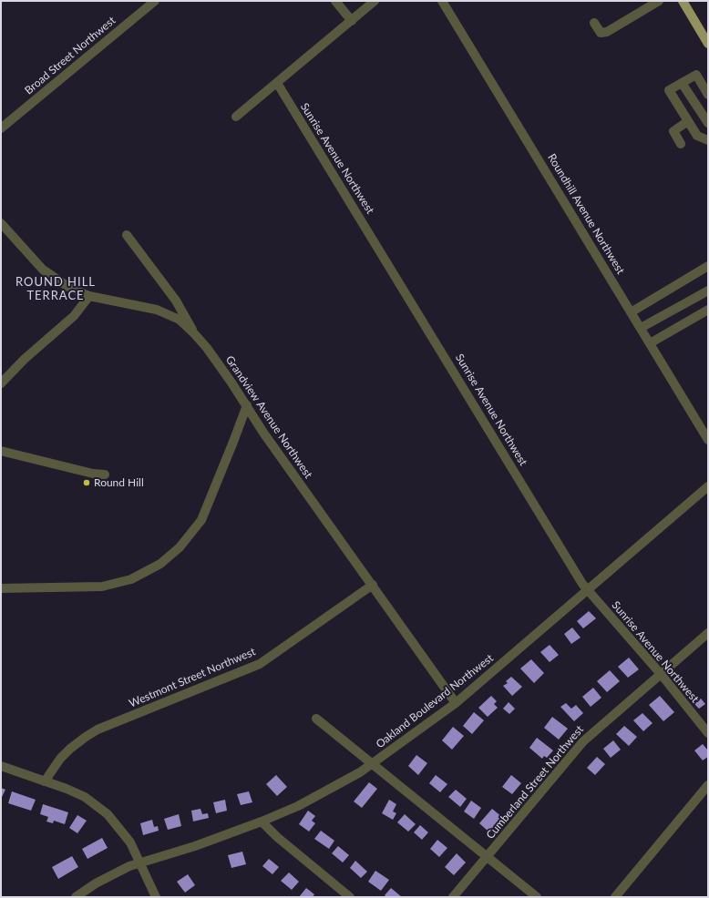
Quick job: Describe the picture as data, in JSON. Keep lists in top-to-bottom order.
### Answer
{
  "streets": {
    "street": [
      "Broad Street Northwest",
      "Sunrise Avenue Northwest",
      "Roundhill Avenue Northwest",
      "Grandview Avenue Northwest",
      "Westmont Street Northwest",
      "Oakland Boulevard Northwest",
      "Cumberland Street Northwest"
    ]
  },
  "crossings": [
    ["Sunrise Avenue Northwest", "Oakland Boulevard Northwest"],
    ["Sunrise Avenue Northwest", "Cumberland Street Northwest"],
    ["Grandview Avenue Northwest", "Westmont Street Northwest"],
    ["Grandview Avenue Northwest", "Oakland Boulevard Northwest"]
  ],
  "districts": ["ROUND HILL TERRACE"],
  "places": ["Round Hill"]
}
